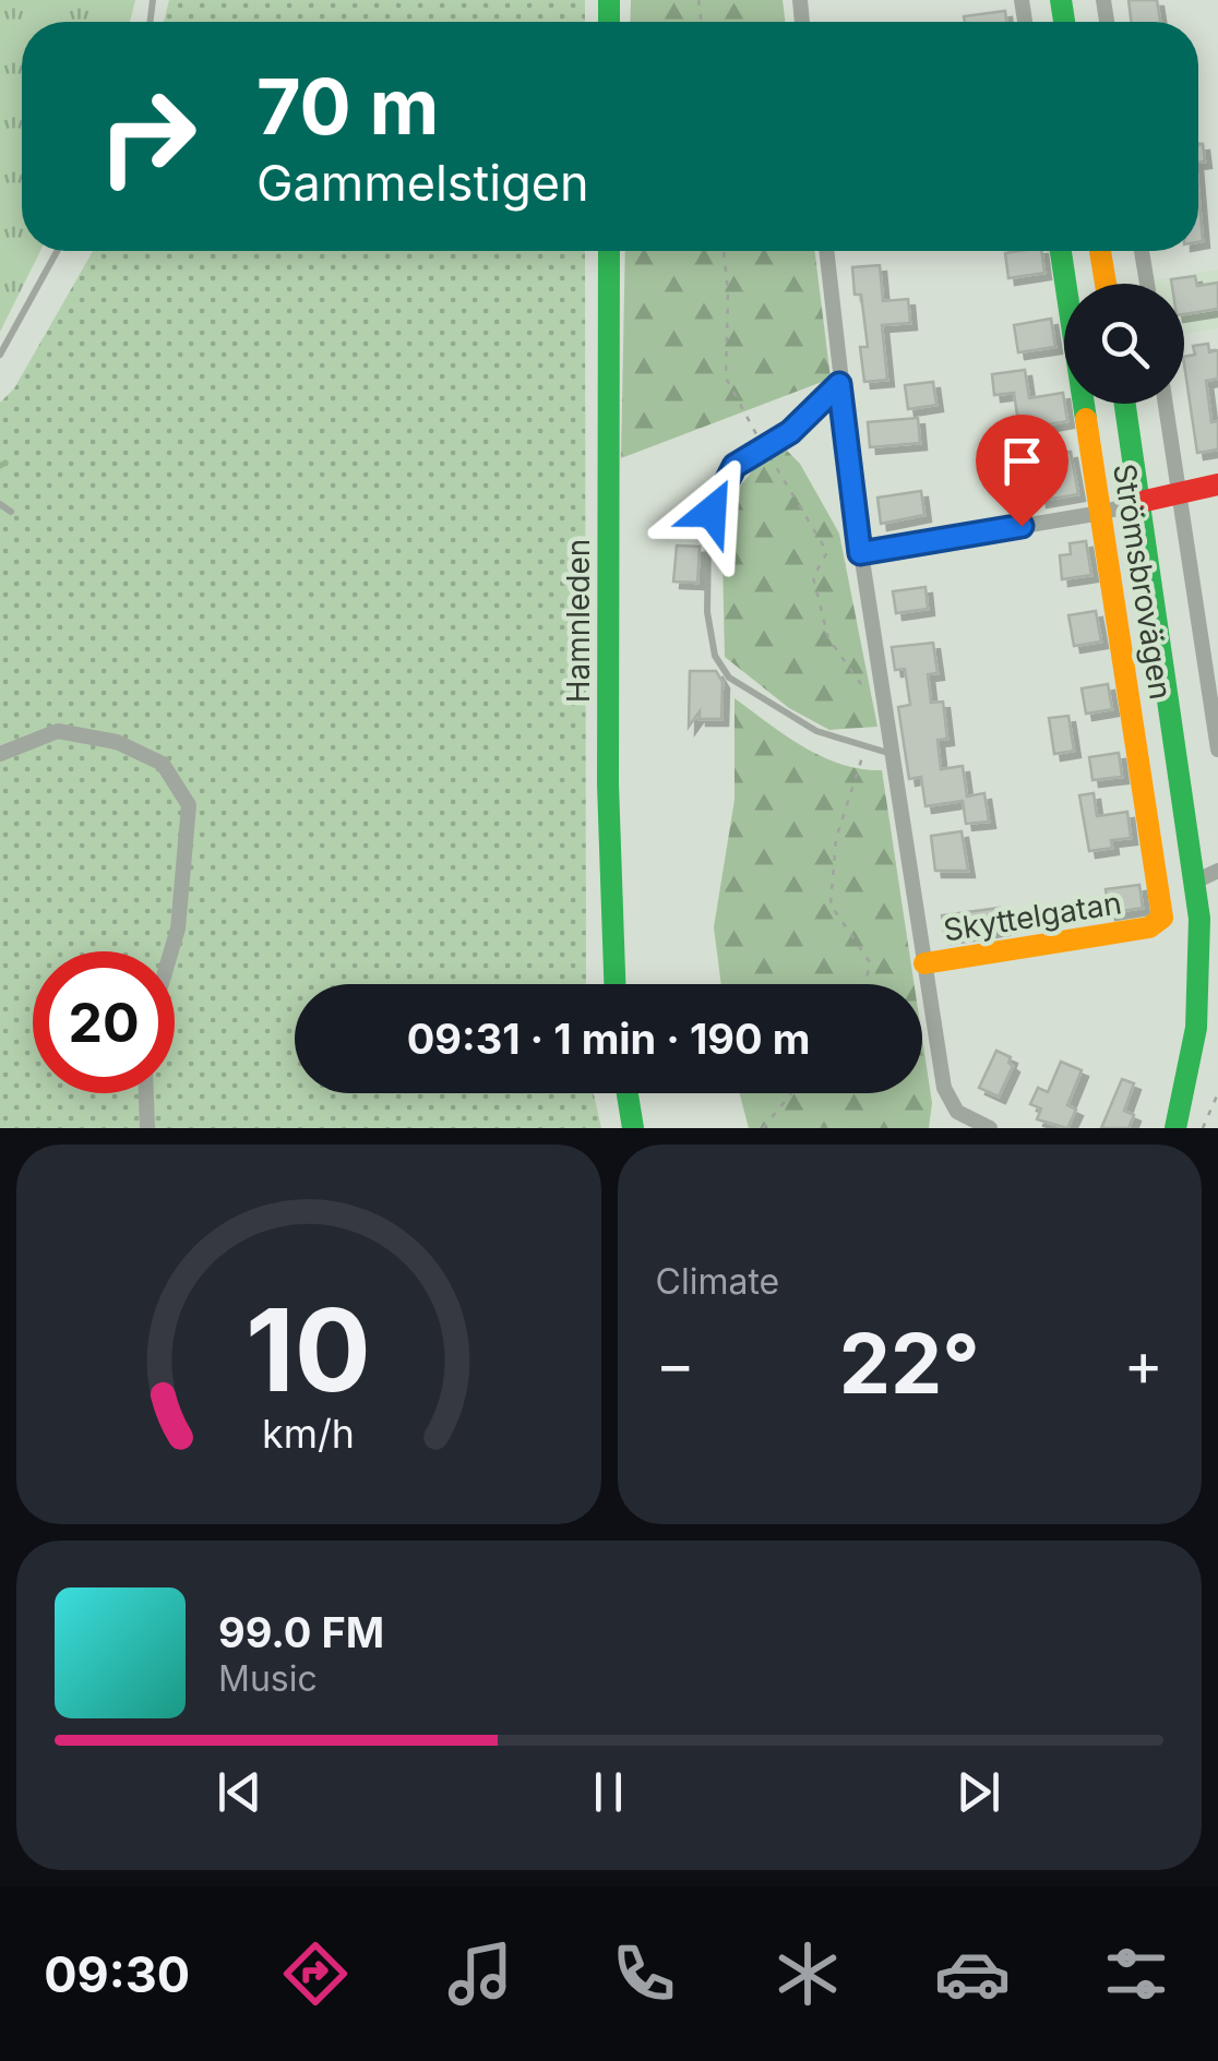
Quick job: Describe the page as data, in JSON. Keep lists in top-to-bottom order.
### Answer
{
  "streets": {
    "street": ["Strömsbrovägen", "Hamnleden", "Skyttelgatan"]
  },
  "crossings": [
    ["Strömsbrovägen", "Skyttelgatan"]
  ],
  "page": {
    "turn": ["70 m", "Gammelstigen"],
    "limit": "20",
    "trip": "09:31 · 1 min · 190 m",
    "tile": "Climate",
    "heat": ["−", "22°", "+"],
    "song": ["99.0 FM", "Music"],
    "tabs": "09:30",
    "gauge": ["10", "km/h"]
  }
}
